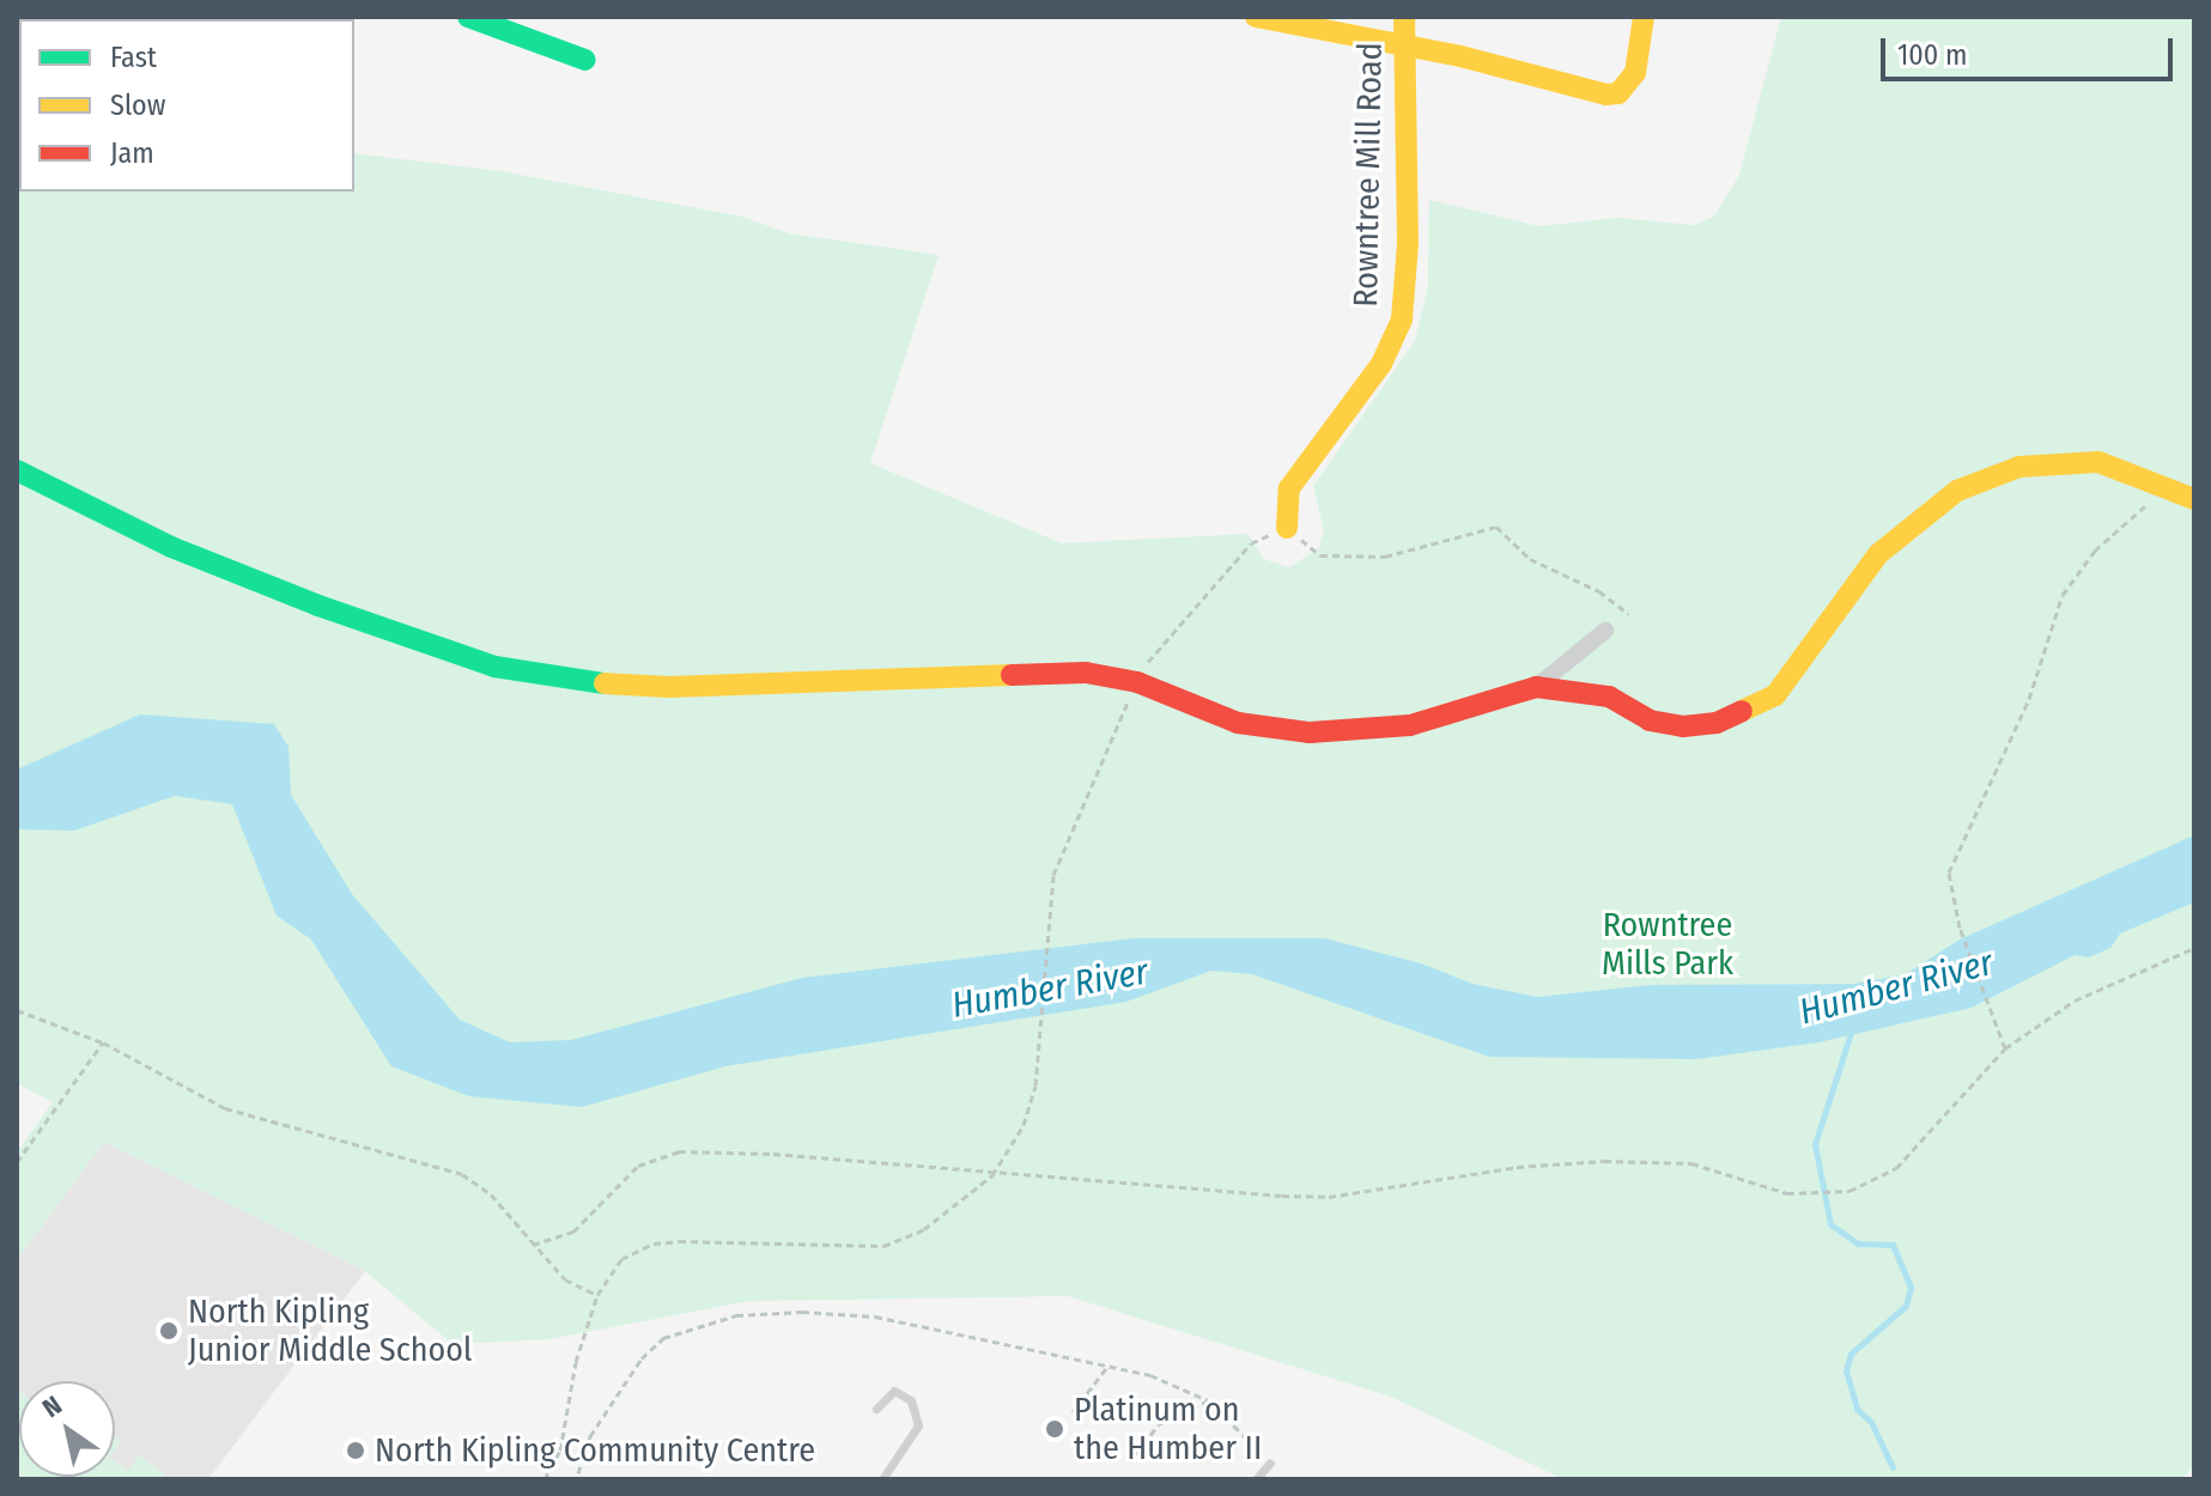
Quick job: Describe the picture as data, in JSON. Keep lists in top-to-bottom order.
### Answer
{
  "streets": {
    "street": ["Rowntree Mill Road"]
  },
  "water": ["Humber River"],
  "parks": ["Rowntree Mills Park"],
  "places": ["North Kipling Junior Middle School", "Platinum on the Humber II", "North Kipling Community Centre"],
  "legend": ["Fast", "Slow", "Jam"],
  "scale_bar": "100 m",
  "north": "top left"
}
